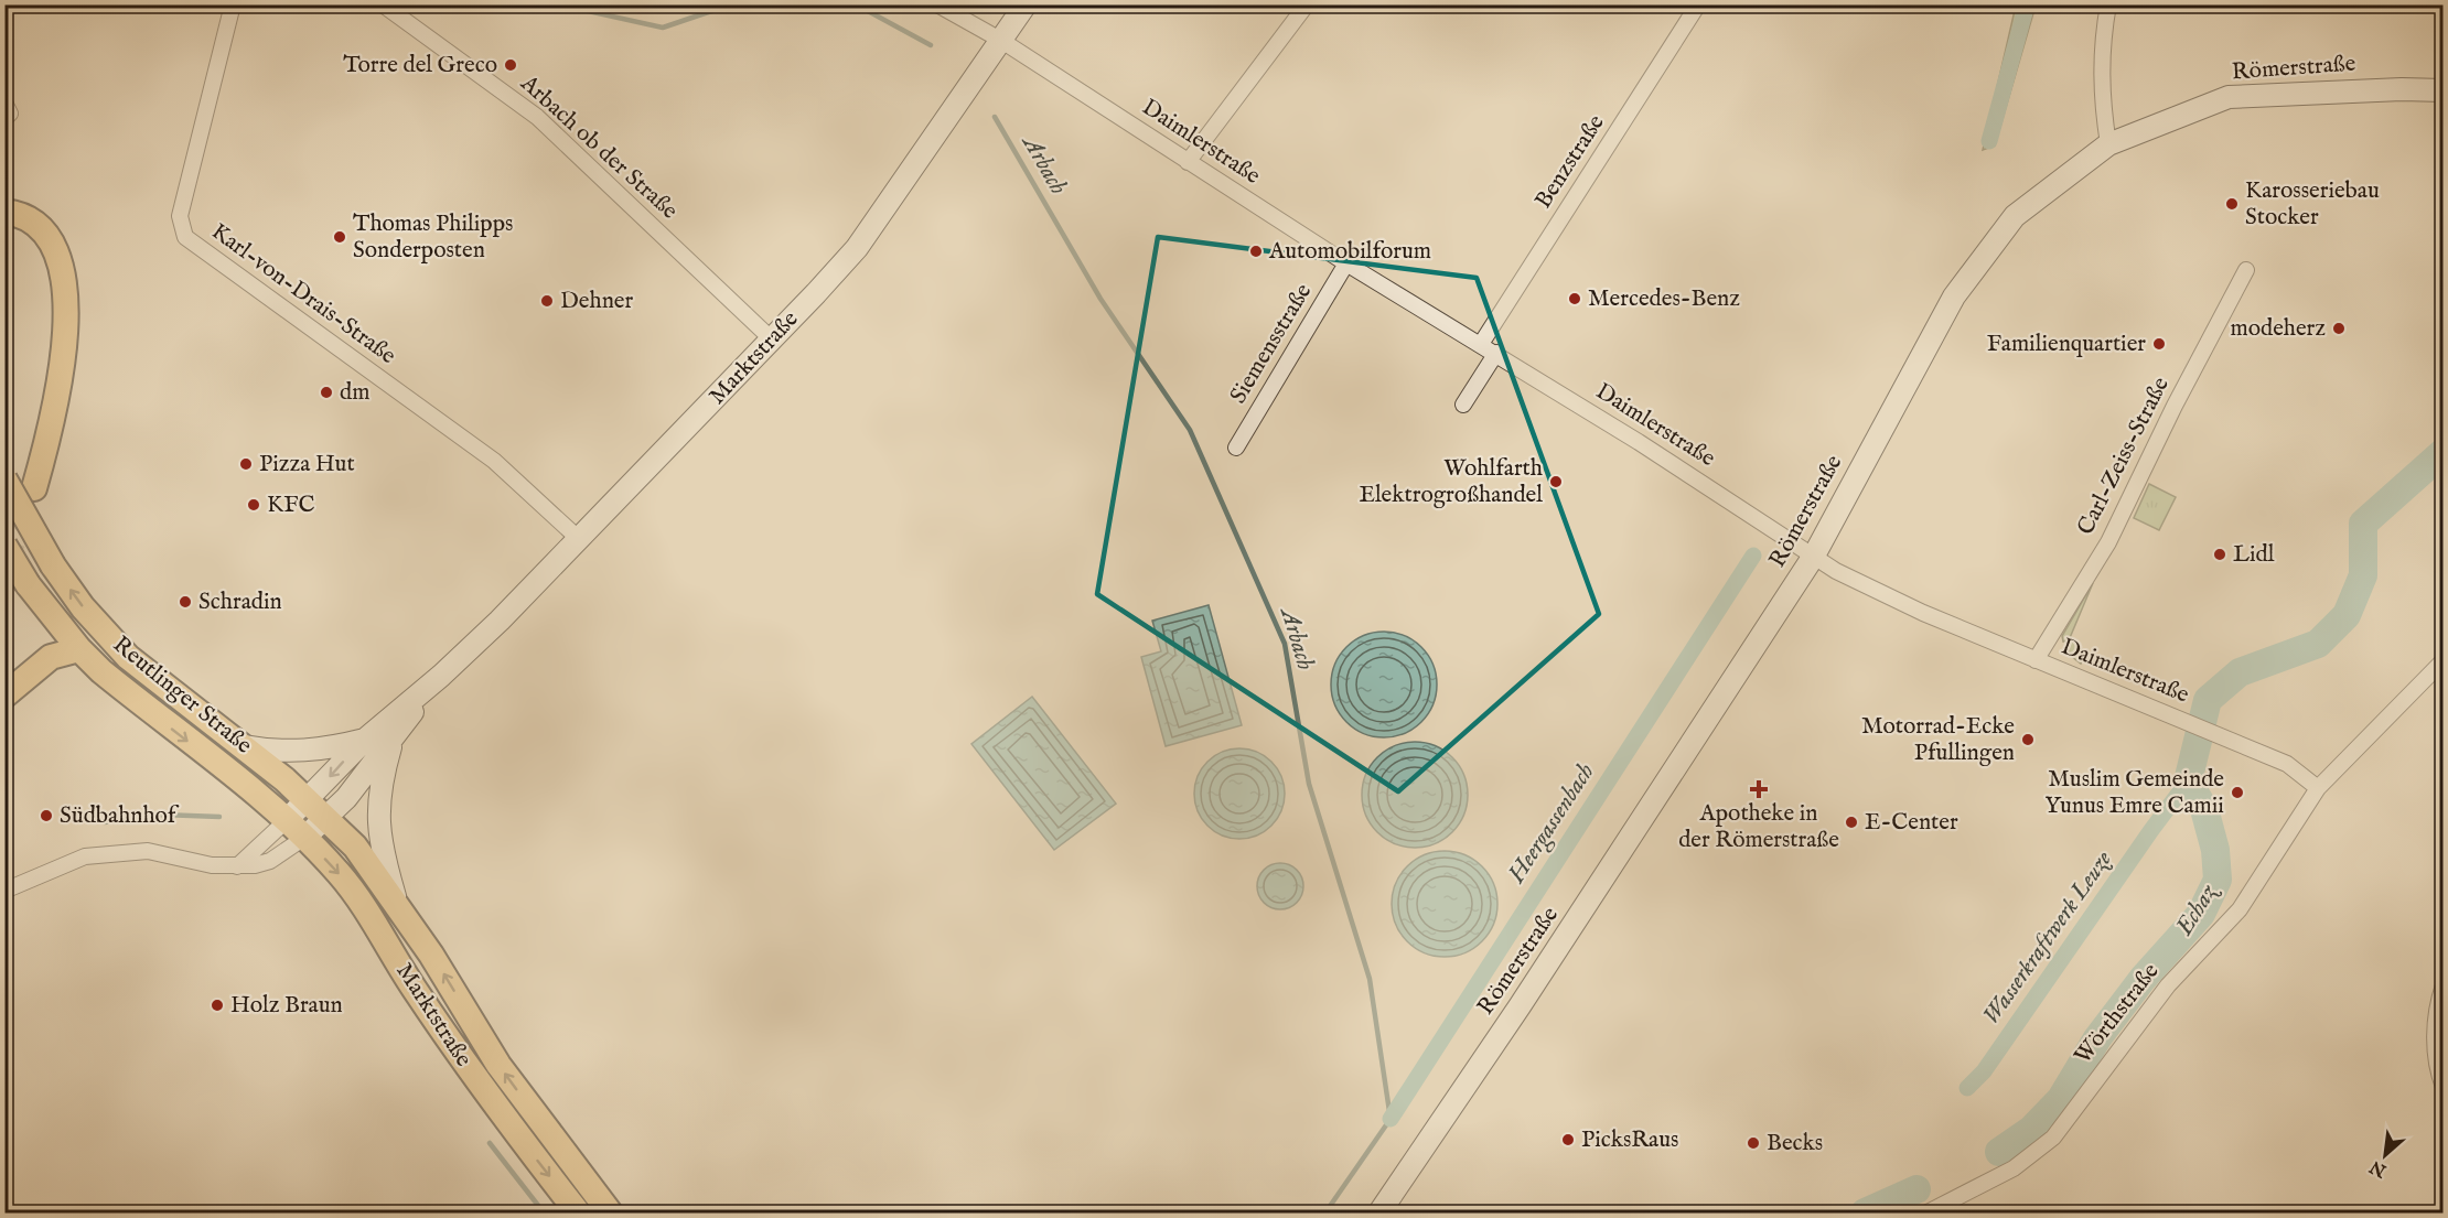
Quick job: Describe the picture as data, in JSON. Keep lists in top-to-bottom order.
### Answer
{
  "streets": {
    "main road": ["Römerstraße", "Marktstraße", "Reutlinger Straße"],
    "street": [
      "Daimlerstraße",
      "Arbach ob der Straße",
      "Benzstraße",
      "Karl-von-Drais-Straße",
      "Siemensstraße",
      "Carl-Zeiss-Straße",
      "Wörthstraße"
    ]
  },
  "crossings": [
    ["Römerstraße", "Daimlerstraße"],
    ["Daimlerstraße", "Benzstraße"],
    ["Daimlerstraße", "Siemensstraße"],
    ["Daimlerstraße", "Marktstraße"],
    ["Daimlerstraße", "Carl-Zeiss-Straße"],
    ["Daimlerstraße", "Wörthstraße"],
    ["Arbach ob der Straße", "Marktstraße"],
    ["Karl-von-Drais-Straße", "Marktstraße"],
    ["Marktstraße", "Reutlinger Straße"]
  ],
  "water": [
    "Arbach",
    "Heergassenbach",
    "Echaz",
    "Wasserkraftwerk Leuze"
  ],
  "places": {
    "other": [
      "Torre del Greco",
      "Karosseriebau Stocker",
      "Thomas Philipps Sonderposten",
      "Automobilforum",
      "Mercedes-Benz",
      "Dehner",
      "modeherz",
      "Familienquartier",
      "dm",
      "Pizza Hut",
      "Wohlfarth Elektrogroßhandel",
      "KFC",
      "Lidl",
      "Schradin",
      "Motorrad-Ecke Pfullingen",
      "Muslim Gemeinde Yunus Emre Camii",
      "Südbahnhof",
      "E-Center",
      "Holz Braun",
      "PicksRaus",
      "Becks"
    ],
    "health": ["Apotheke in der Römerstraße"]
  },
  "north": "bottom left"
}
